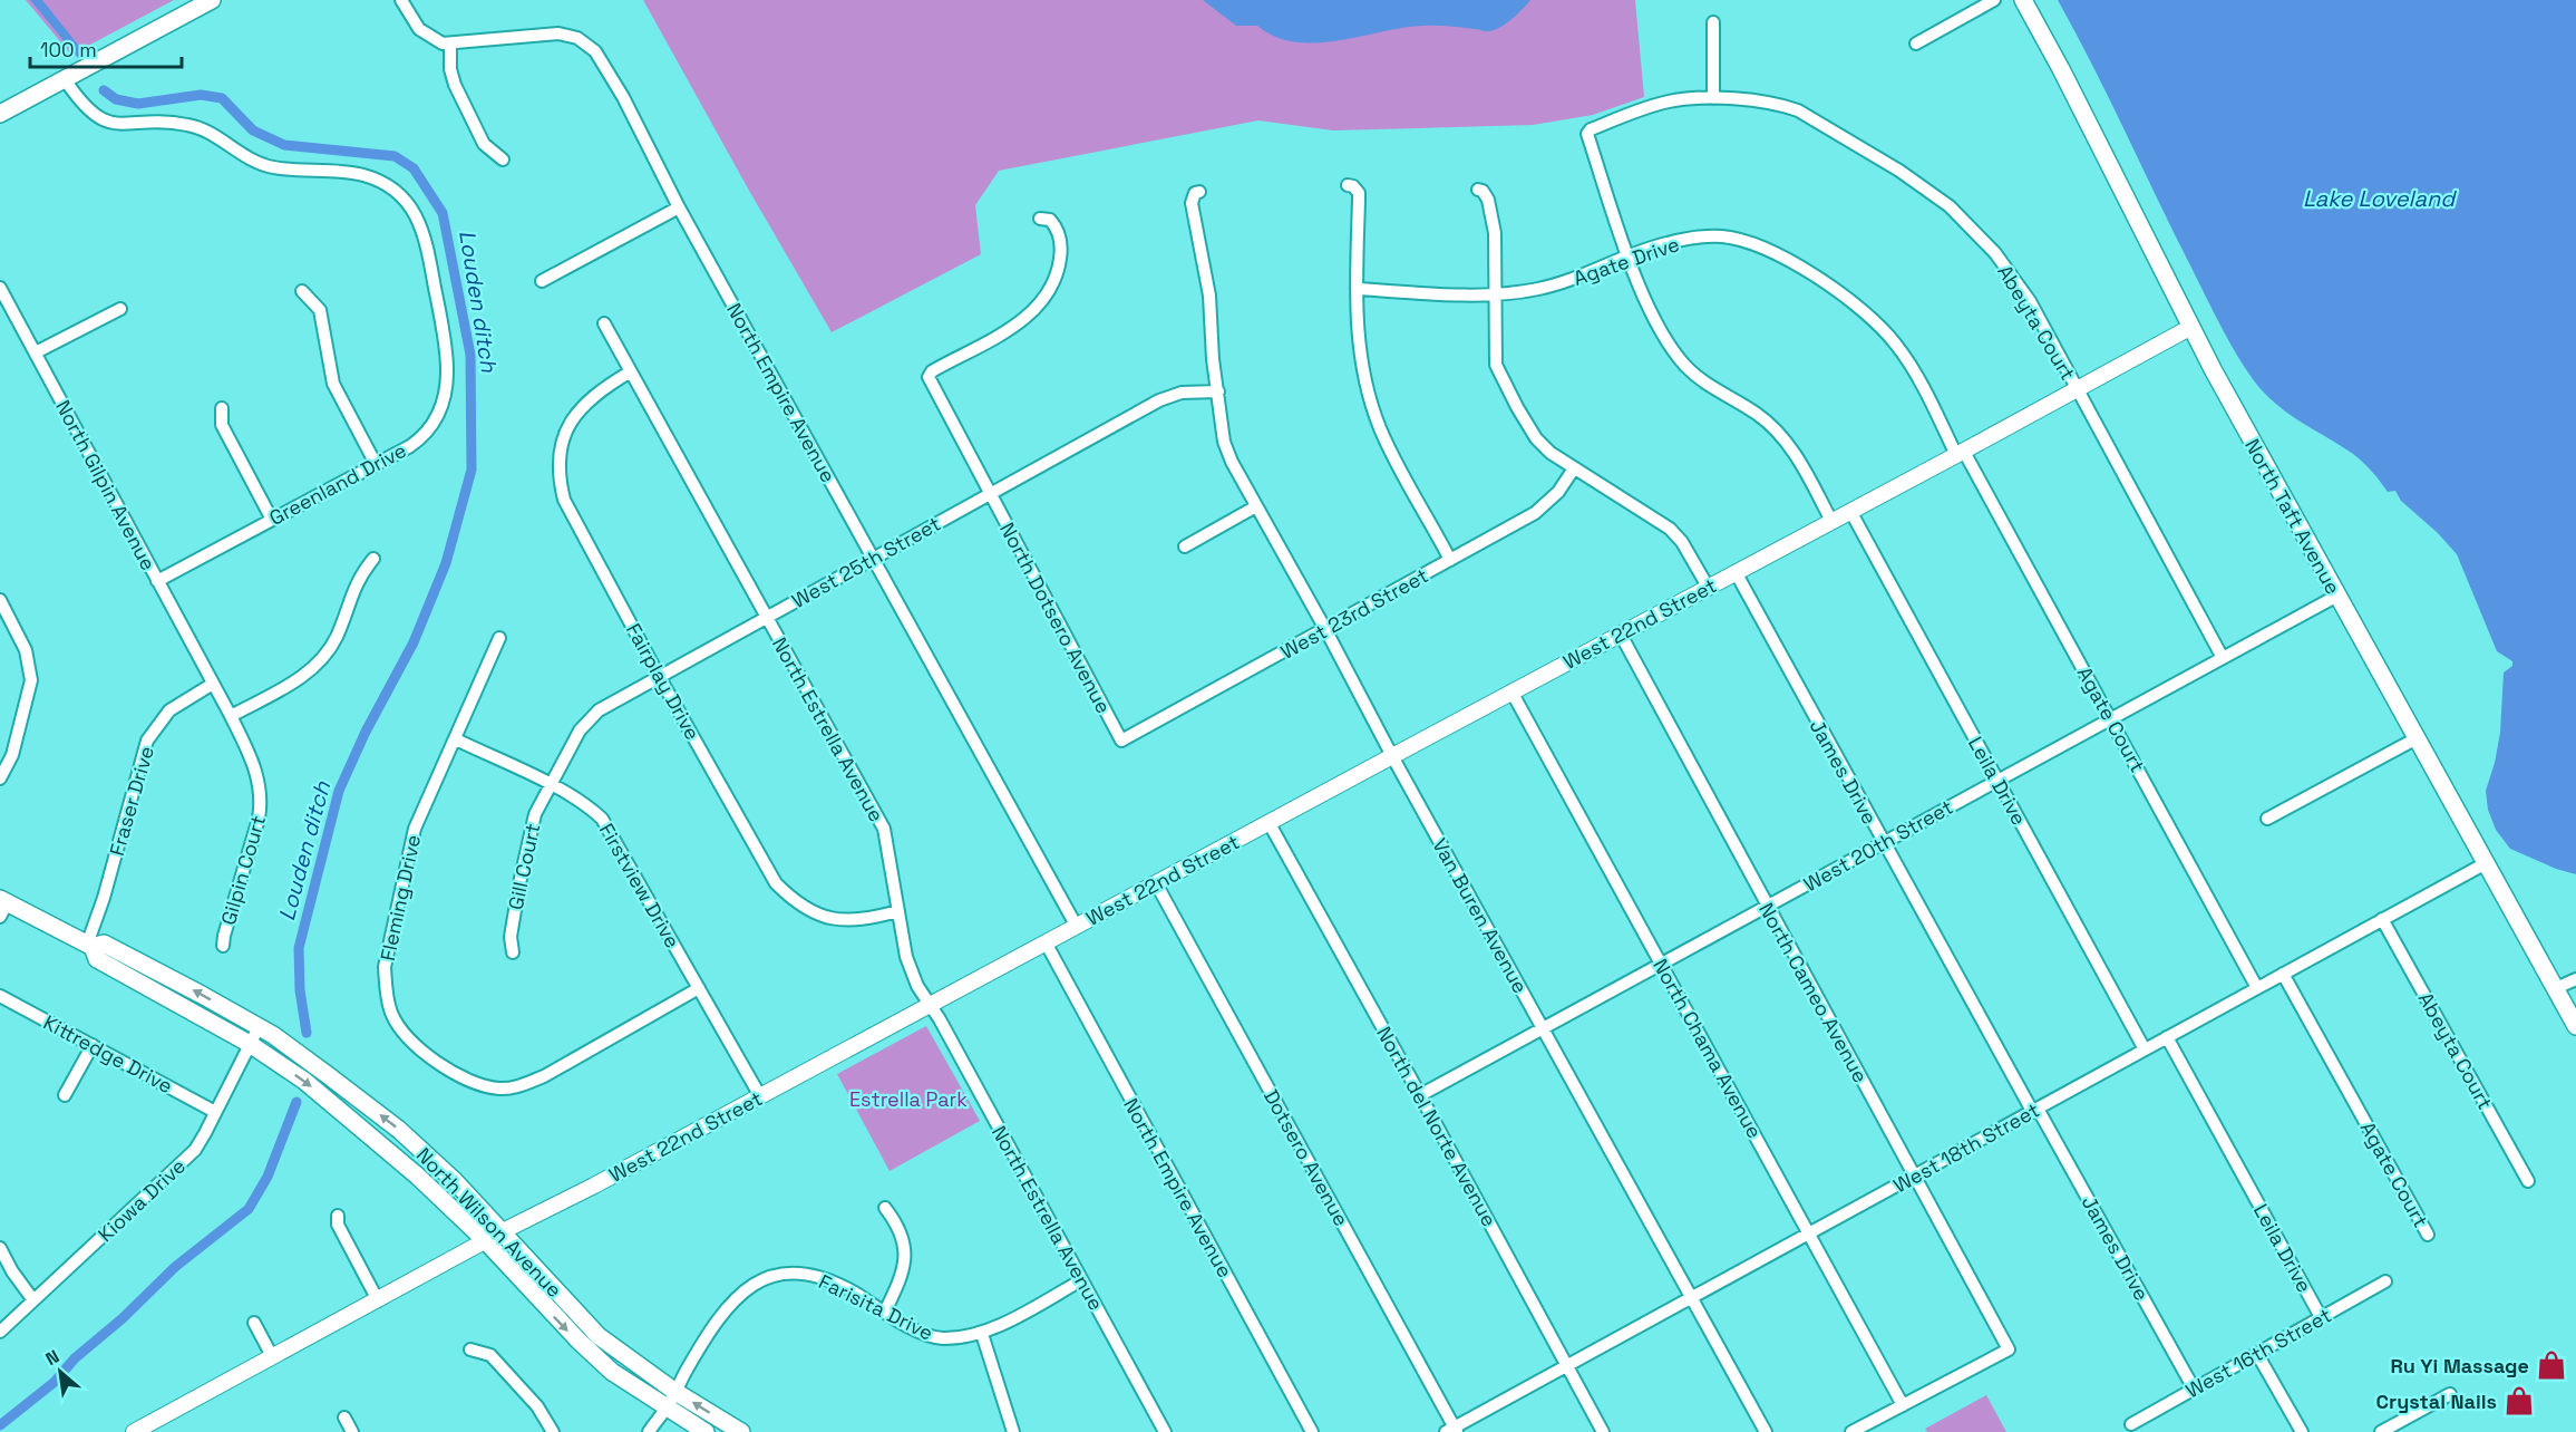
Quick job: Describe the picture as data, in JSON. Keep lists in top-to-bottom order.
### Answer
{
  "streets": {
    "main road": ["North Taft Avenue", "North Wilson Avenue"],
    "street": [
      "Agate Drive",
      "Abeyta Court",
      "North Empire Avenue",
      "Greenland Drive",
      "North Gilpin Avenue",
      "West 25th Street",
      "West 23rd Street",
      "North Dotsero Avenue",
      "West 22nd Street",
      "Fairplay Drive",
      "Agate Court",
      "North Estrella Avenue",
      "James Drive",
      "Leila Drive",
      "Fraser Drive",
      "West 20th Street",
      "Gill Court",
      "Gilpin Court",
      "Firstview Drive",
      "Fleming Drive",
      "Van Buren Avenue",
      "North Cameo Avenue",
      "North Chama Avenue",
      "Kittredge Drive",
      "North del Norte Avenue",
      "West 18th Street",
      "Dotsero Avenue",
      "Kiowa Drive",
      "Farisita Drive",
      "West 16th Street"
    ]
  },
  "crossings": [
    ["Agate Drive", "Abeyta Court"],
    ["Agate Drive", "West 22nd Street"],
    ["Agate Drive", "Agate Court"],
    ["Abeyta Court", "West 22nd Street"],
    ["Abeyta Court", "West 20th Street"],
    ["Abeyta Court", "West 18th Street"],
    ["North Empire Avenue", "West 25th Street"],
    ["North Empire Avenue", "West 22nd Street"],
    ["Greenland Drive", "North Gilpin Avenue"],
    ["North Gilpin Avenue", "Fraser Drive"],
    ["North Gilpin Avenue", "Gilpin Court"],
    ["North Taft Avenue", "West 22nd Street"],
    ["North Taft Avenue", "West 20th Street"],
    ["North Taft Avenue", "West 18th Street"],
    ["West 25th Street", "North Dotsero Avenue"],
    ["West 25th Street", "Fairplay Drive"],
    ["West 25th Street", "North Estrella Avenue"],
    ["West 25th Street", "Gill Court"],
    ["West 25th Street", "Firstview Drive"],
    ["West 25th Street", "Van Buren Avenue"],
    ["West 23rd Street", "North Dotsero Avenue"],
    ["West 23rd Street", "Van Buren Avenue"],
    ["West 22nd Street", "Agate Court"],
    ["West 22nd Street", "North Estrella Avenue"],
    ["West 22nd Street", "James Drive"],
    ["West 22nd Street", "Leila Drive"],
    ["West 22nd Street", "Firstview Drive"],
    ["West 22nd Street", "Van Buren Avenue"],
    ["West 22nd Street", "North Cameo Avenue"],
    ["West 22nd Street", "North Chama Avenue"],
    ["West 22nd Street", "North del Norte Avenue"],
    ["West 22nd Street", "Dotsero Avenue"],
    ["West 22nd Street", "North Wilson Avenue"],
    ["Fairplay Drive", "North Estrella Avenue"],
    ["Agate Court", "West 20th Street"],
    ["Agate Court", "West 18th Street"],
    ["North Estrella Avenue", "Farisita Drive"],
    ["James Drive", "West 20th Street"],
    ["James Drive", "West 18th Street"],
    ["James Drive", "West 16th Street"],
    ["Leila Drive", "West 20th Street"],
    ["Leila Drive", "West 18th Street"],
    ["Leila Drive", "West 16th Street"],
    ["Fraser Drive", "Gilpin Court"],
    ["Fraser Drive", "North Wilson Avenue"],
    ["West 20th Street", "Van Buren Avenue"],
    ["West 20th Street", "North Cameo Avenue"],
    ["West 20th Street", "North Chama Avenue"],
    ["West 20th Street", "North del Norte Avenue"],
    ["Gill Court", "Firstview Drive"],
    ["Firstview Drive", "Fleming Drive"],
    ["Van Buren Avenue", "West 18th Street"],
    ["North Cameo Avenue", "North Chama Avenue"],
    ["North Cameo Avenue", "West 18th Street"],
    ["North Chama Avenue", "West 18th Street"],
    ["Kittredge Drive", "Kiowa Drive"],
    ["North del Norte Avenue", "West 18th Street"],
    ["West 18th Street", "Dotsero Avenue"],
    ["Kiowa Drive", "North Wilson Avenue"],
    ["North Wilson Avenue", "Farisita Drive"]
  ],
  "water": ["Lake Loveland", "Louden ditch"],
  "parks": ["Estrella Park"],
  "places": {
    "shop": ["Ru Yi Massage", "Crystal Nails"]
  },
  "scale_bar": "100 m",
  "north": "top left"
}
